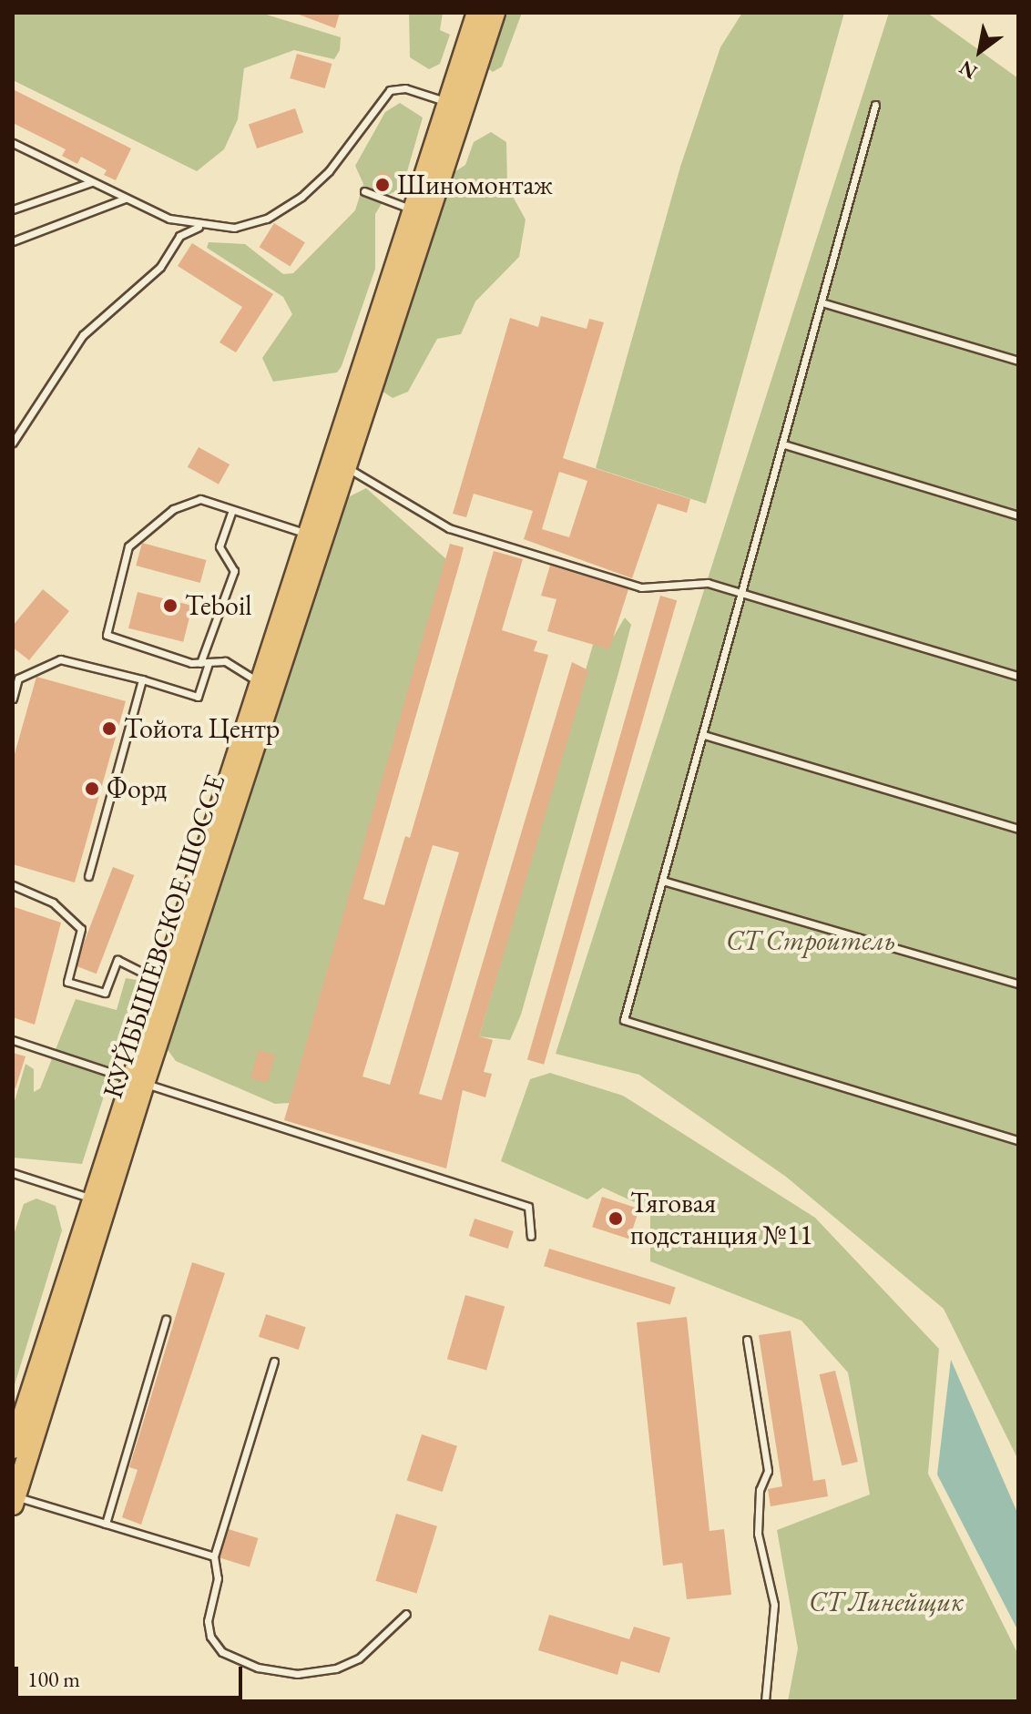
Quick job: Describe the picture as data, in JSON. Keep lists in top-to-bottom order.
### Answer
{
  "streets": {
    "main road": ["КУЙБЫШЕВСКОЕ ШОССЕ"]
  },
  "parks": ["СТ Строитель", "СТ Линейщик"],
  "places": [
    "Шиномонтаж",
    "Teboil",
    "Тойота Центр",
    "Форд",
    "Тяговая подстанция №11"
  ],
  "scale_bar": "100 m",
  "north": "bottom left"
}
